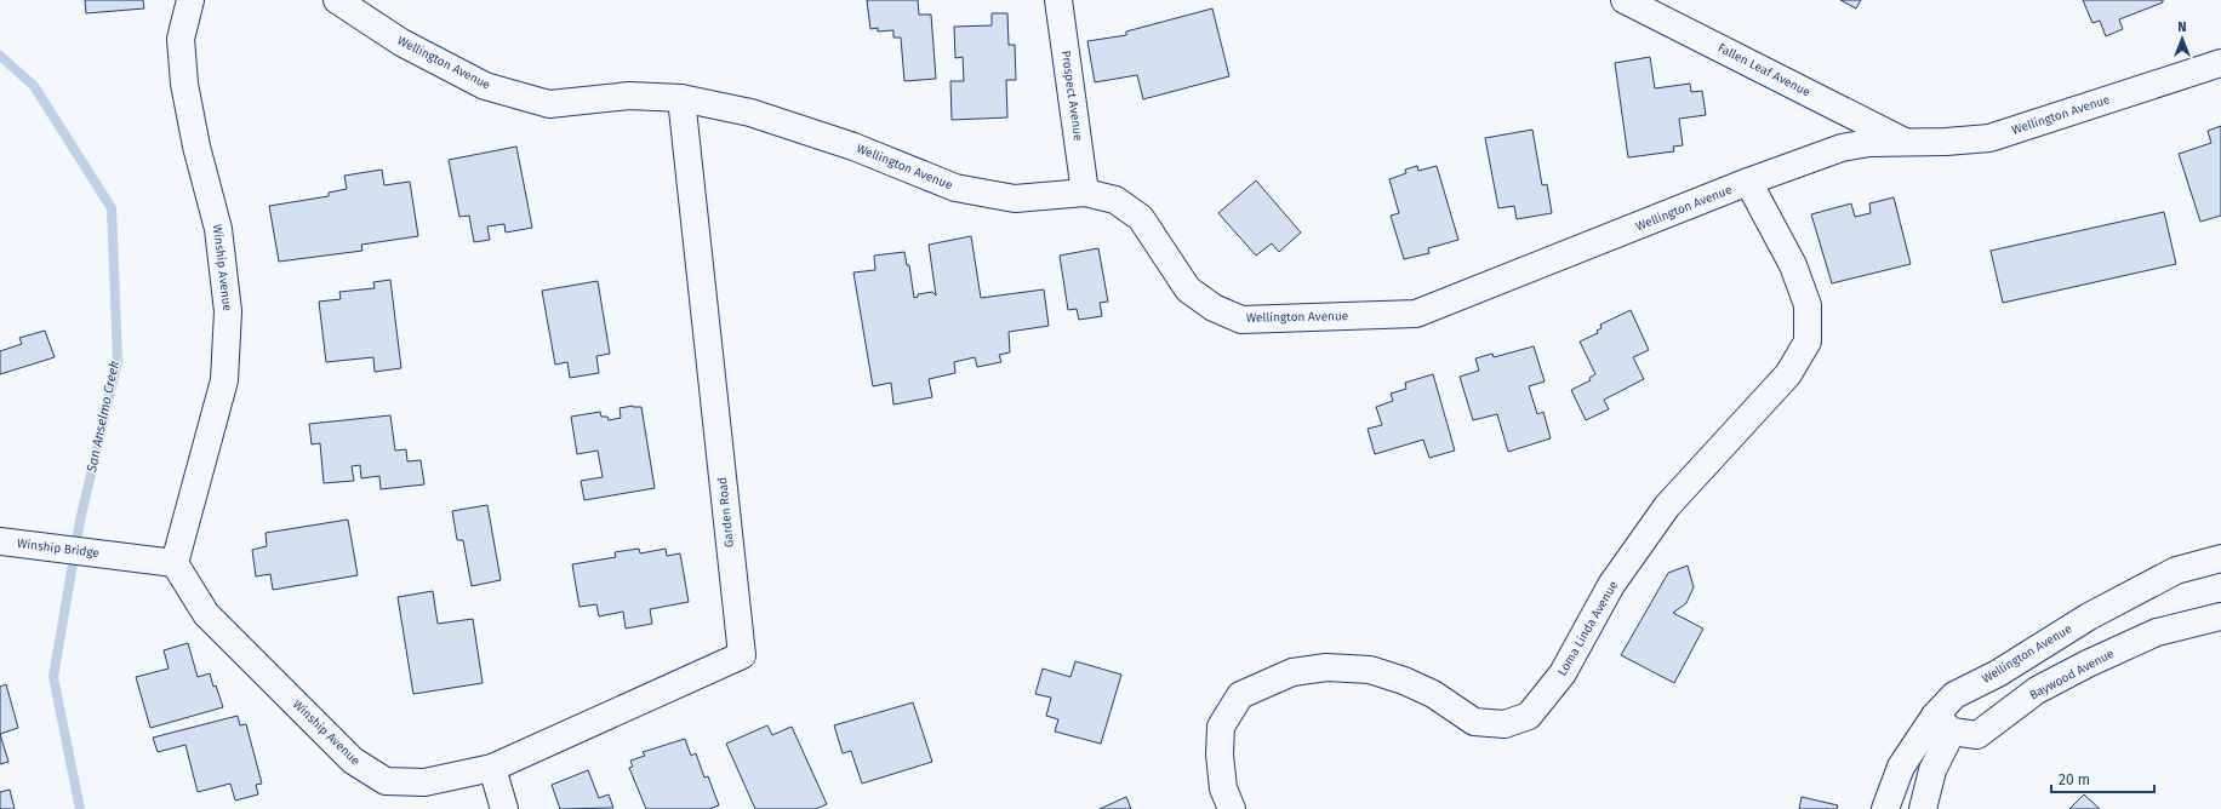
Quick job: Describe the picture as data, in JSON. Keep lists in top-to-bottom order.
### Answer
{
  "streets": {
    "street": [
      "Wellington Avenue",
      "Fallen Leaf Avenue",
      "Prospect Avenue",
      "Winship Avenue",
      "Garden Road",
      "Winship Bridge",
      "Loma Linda Avenue",
      "Baywood Avenue"
    ]
  },
  "crossings": [
    ["Wellington Avenue", "Fallen Leaf Avenue"],
    ["Wellington Avenue", "Prospect Avenue"],
    ["Wellington Avenue", "Garden Road"],
    ["Wellington Avenue", "Loma Linda Avenue"],
    ["Wellington Avenue", "Baywood Avenue"],
    ["Winship Avenue", "Garden Road"],
    ["Winship Avenue", "Winship Bridge"]
  ],
  "water": ["San Anselmo Creek"],
  "scale_bar": "20 m",
  "north": "top"
}
